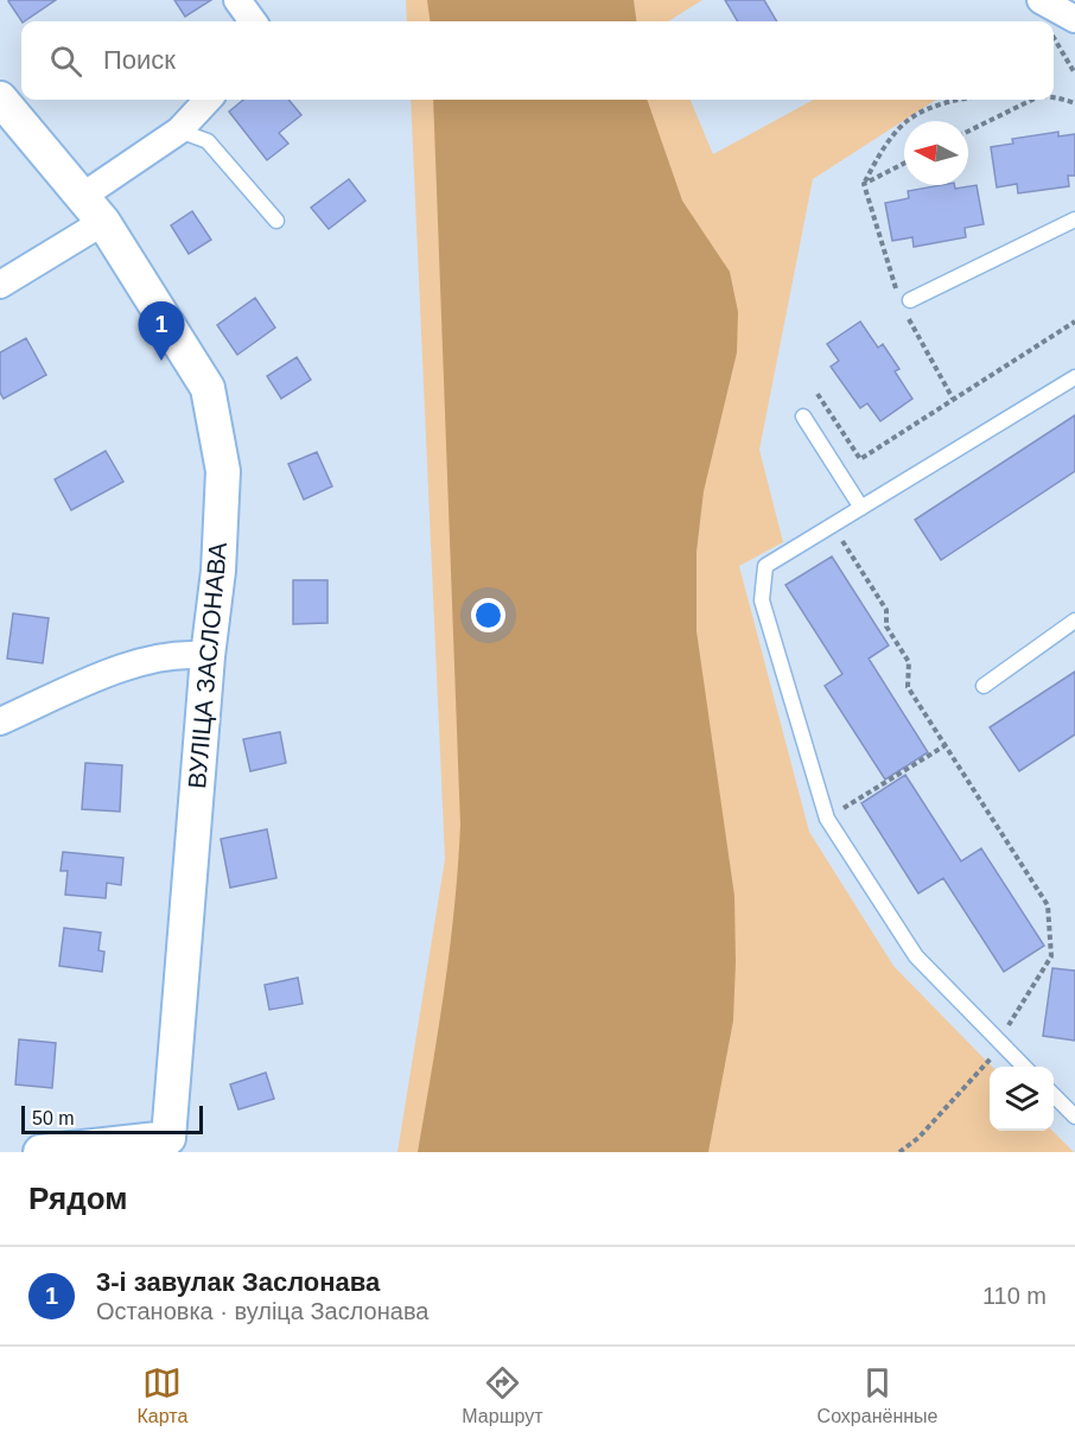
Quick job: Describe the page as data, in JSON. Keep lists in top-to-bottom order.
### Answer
{
  "streets": {
    "street": ["ВУЛІЦА ЗАСЛОНАВА"]
  },
  "scale_bar": "50 m",
  "north": "left",
  "page": {
    "search": "Поиск",
    "pins": "1",
    "scale": "50 m",
    "heading": "Рядом",
    "list": [
      {
        "mark": "1",
        "name": "3-і завулак Заслонава",
        "note": "Остановка · вуліца Заслонава",
        "value": "110 m"
      }
    ],
    "nav": ["Карта", "Маршрут", "Сохранённые"]
  }
}
